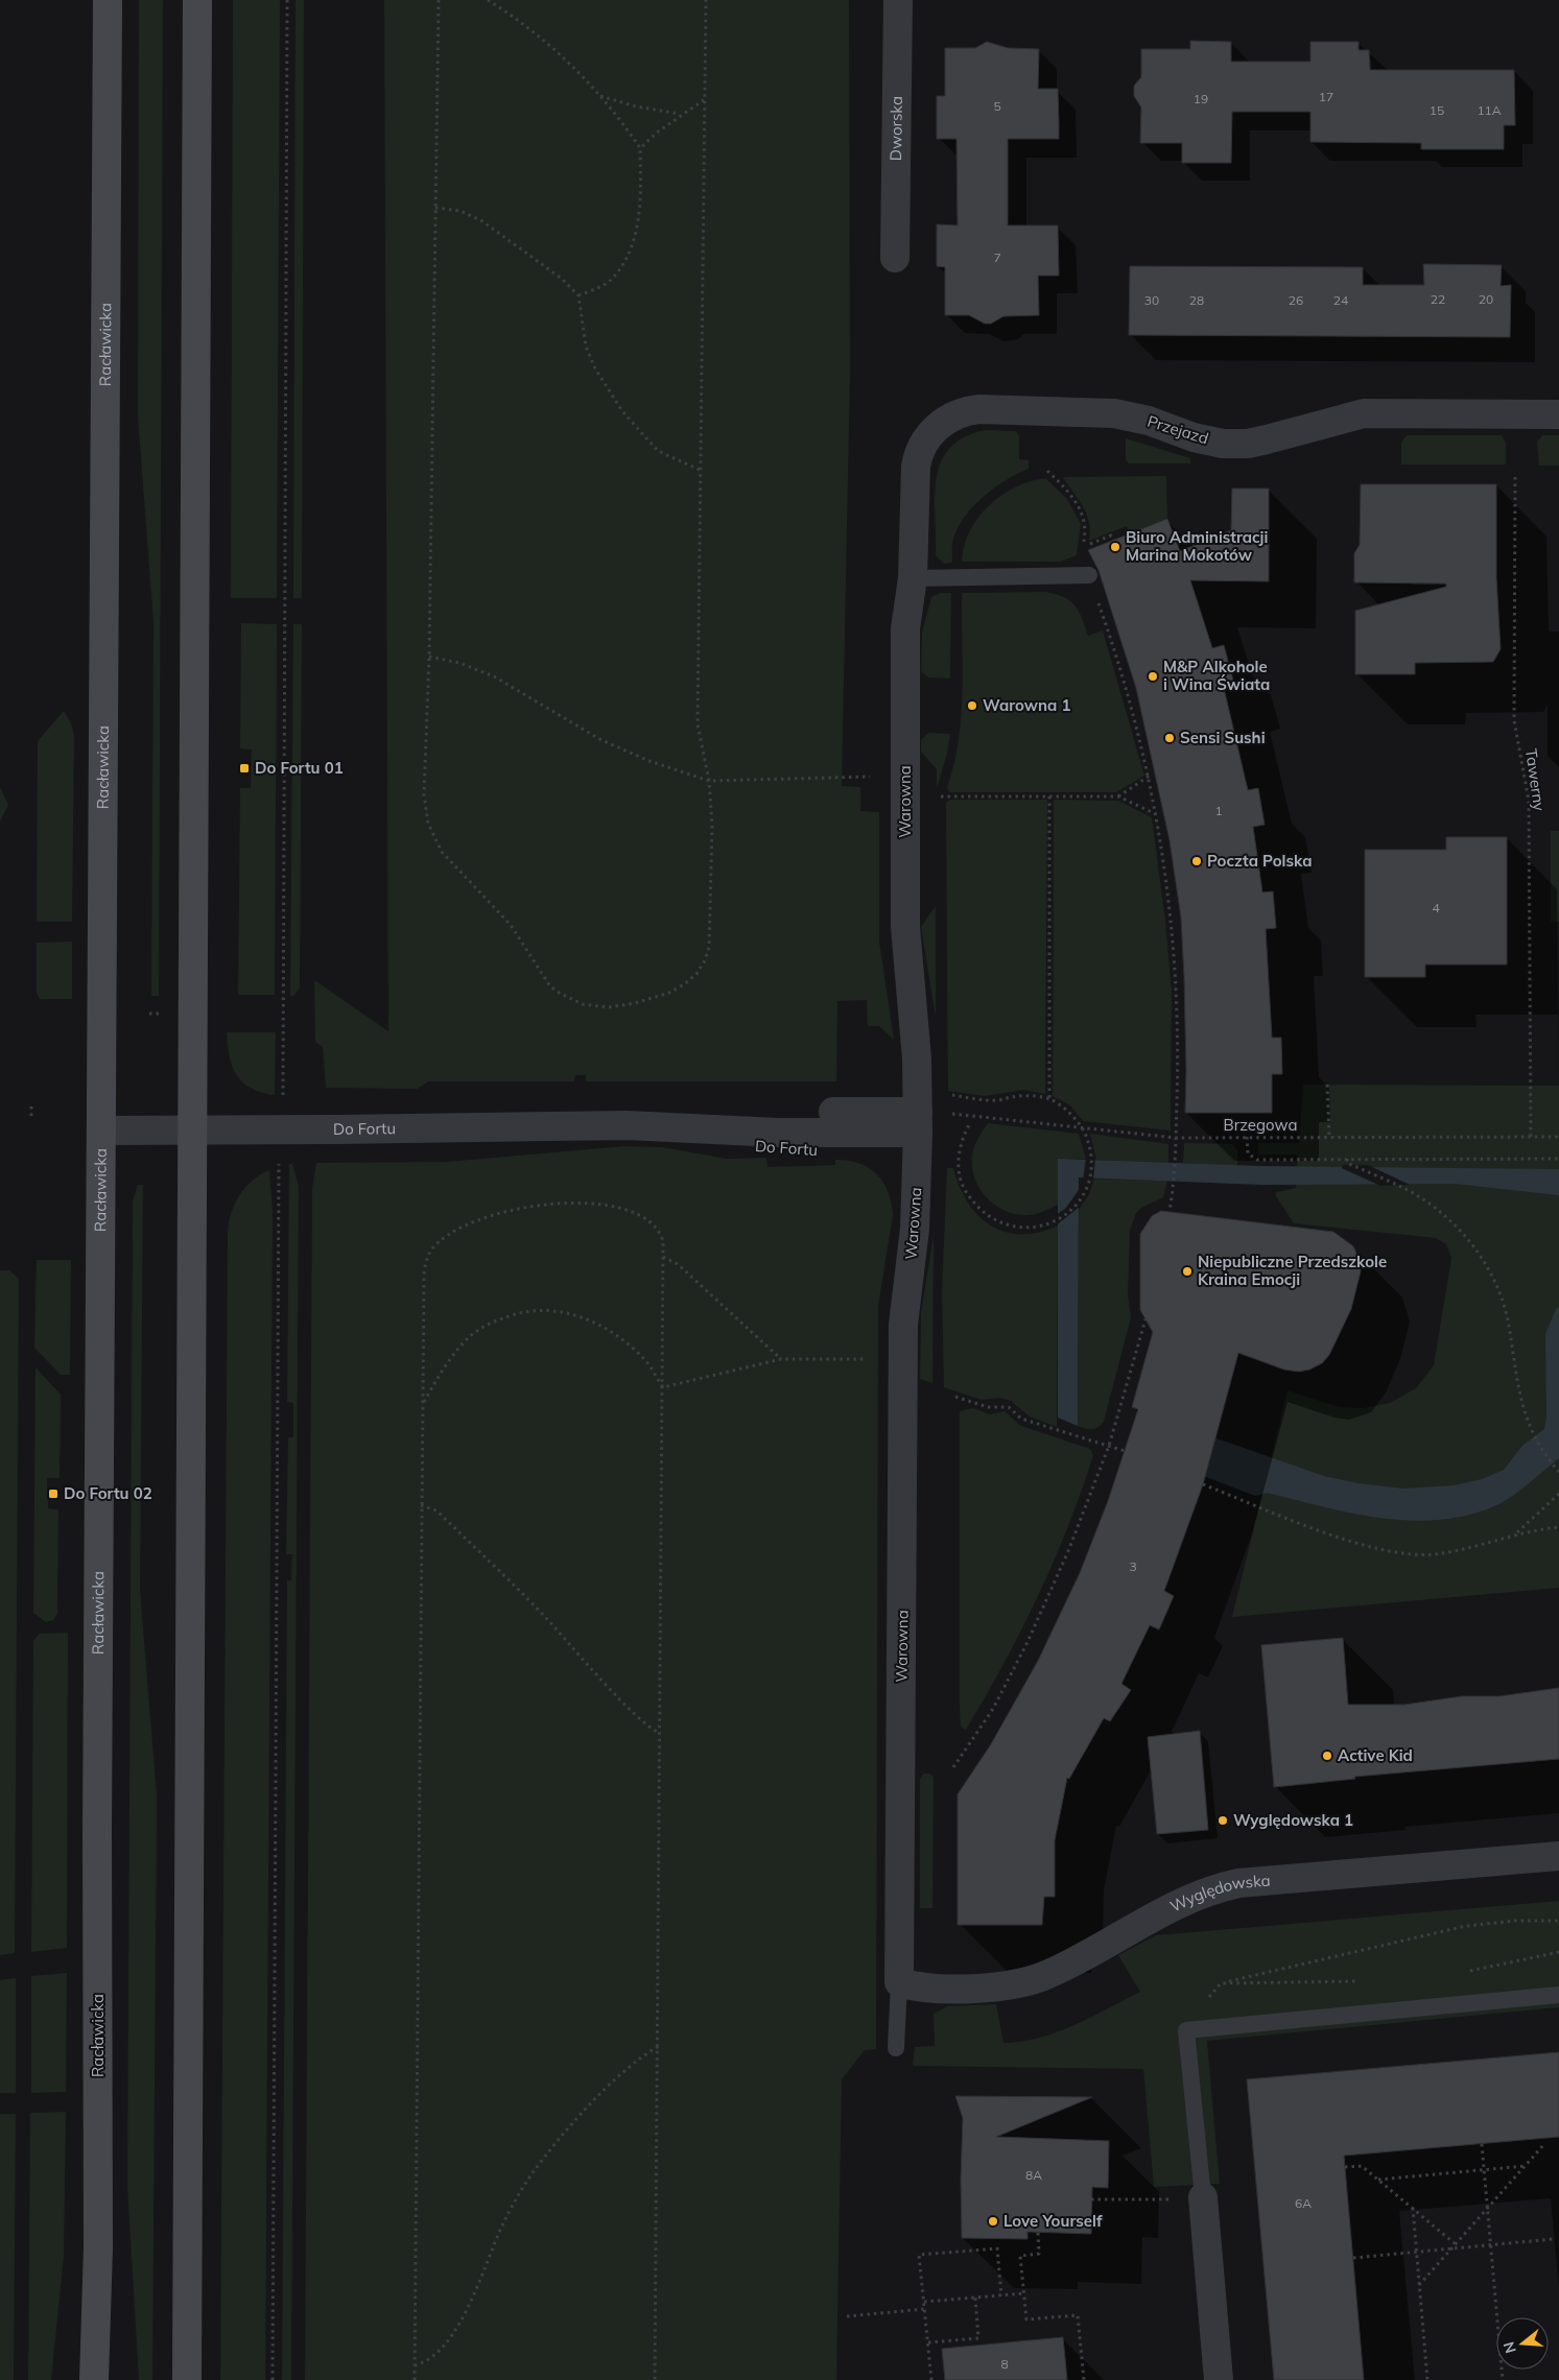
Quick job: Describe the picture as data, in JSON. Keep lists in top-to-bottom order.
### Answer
{
  "streets": {
    "main road": ["Racławicka"],
    "street": [
      "Dworska",
      "Przejazd",
      "Warowna",
      "Do Fortu",
      "Wyględowska"
    ],
    "path": ["Tawerny", "Brzegowa"]
  },
  "crossings": [
    ["Racławicka", "Do Fortu"],
    ["Przejazd", "Warowna"],
    ["Tawerny", "Brzegowa"],
    ["Warowna", "Do Fortu"],
    ["Warowna", "Wyględowska"]
  ],
  "places": {
    "other": [
      "Biuro Administracji Marina Mokotów",
      "M&P Alkohole i Wina Świata",
      "Warowna 1",
      "Sensi Sushi",
      "Poczta Polska",
      "Niepubliczne Przedszkole Kraina Emocji",
      "Active Kid",
      "Wyględowska 1",
      "Love Yourself"
    ],
    "transit": ["Do Fortu 01", "Do Fortu 02"]
  },
  "house_numbers": [
    "17",
    "19",
    "5",
    "15",
    "11A",
    "7",
    "22",
    "20",
    "30",
    "28",
    "26",
    "24",
    "1",
    "4",
    "3",
    "8A",
    "6A",
    "8"
  ],
  "north": "left"
}
